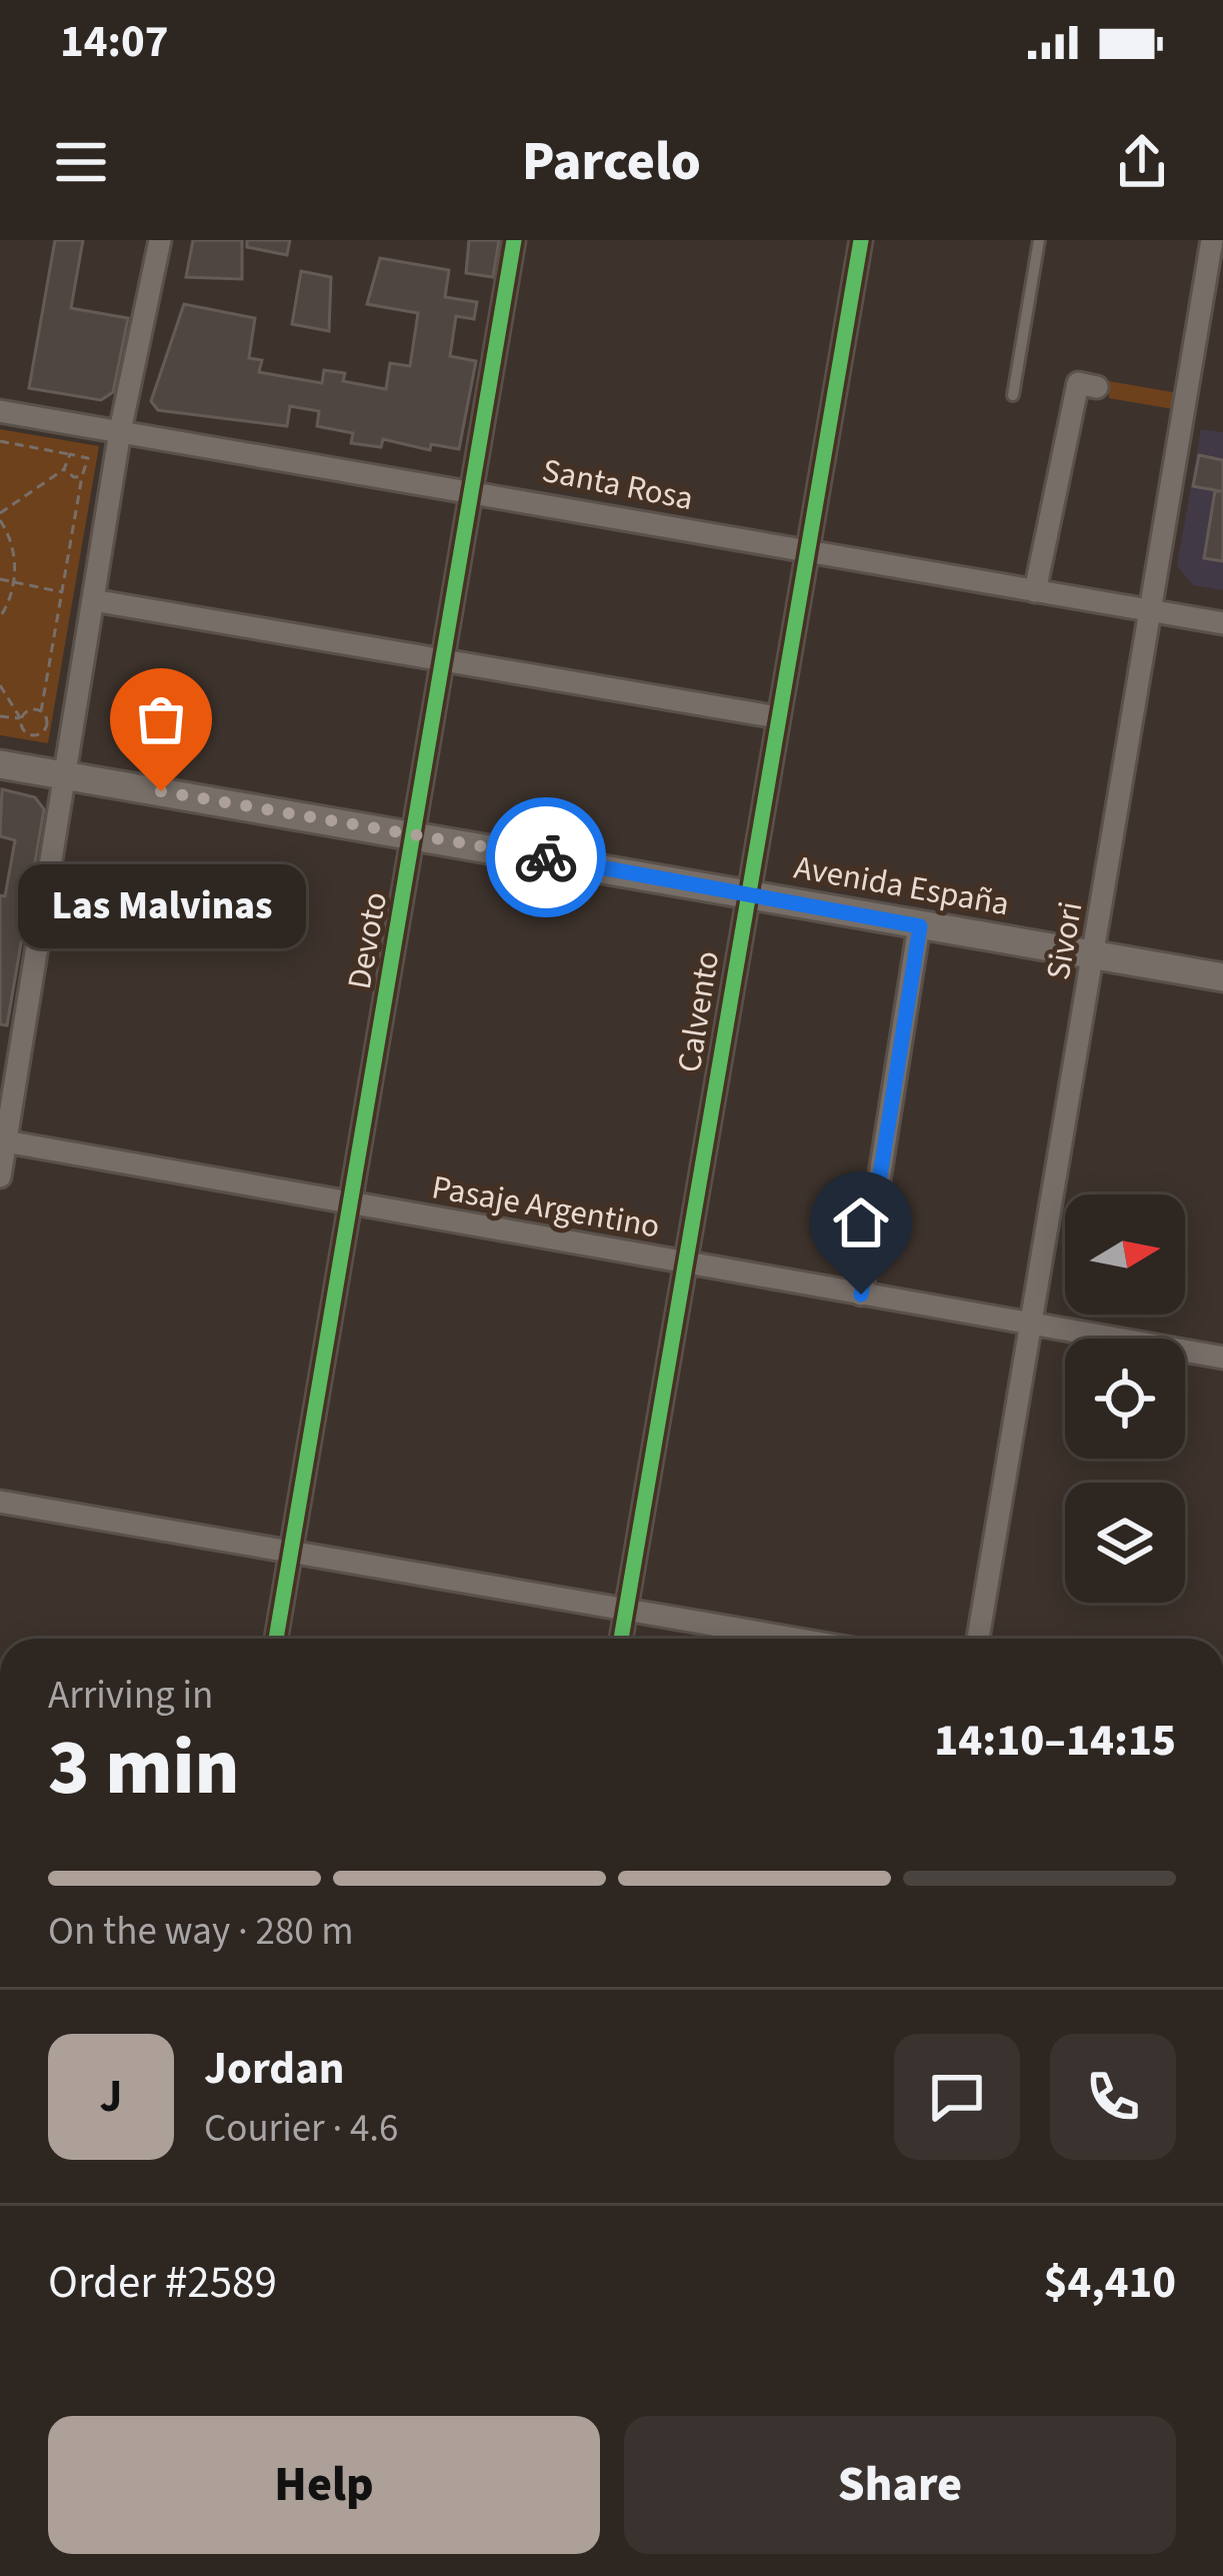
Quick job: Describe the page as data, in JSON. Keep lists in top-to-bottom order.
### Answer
{
  "streets": {
    "street": [
      "Santa Rosa",
      "Avenida España",
      "Devoto",
      "Sivori",
      "Calvento",
      "Pasaje Argentino"
    ]
  },
  "crossings": [
    ["Santa Rosa", "Devoto"],
    ["Santa Rosa", "Sivori"],
    ["Santa Rosa", "Calvento"],
    ["Avenida España", "Devoto"],
    ["Avenida España", "Sivori"],
    ["Avenida España", "Calvento"],
    ["Devoto", "Pasaje Argentino"],
    ["Sivori", "Pasaje Argentino"],
    ["Calvento", "Pasaje Argentino"]
  ],
  "places": ["Las Malvinas"],
  "north": "right",
  "page": {
    "status": "14:07",
    "header": "Parcelo",
    "bubble": "Las Malvinas",
    "heading": ["3 min", "Arriving in", "14:10–14:15"],
    "panel": [
      "Jordan",
      "Courier · 4.6",
      "Order #2589",
      "$4,410"
    ],
    "bar": "On the way · 280 m",
    "round": "J",
    "buttons": ["Help", "Share"]
  }
}
